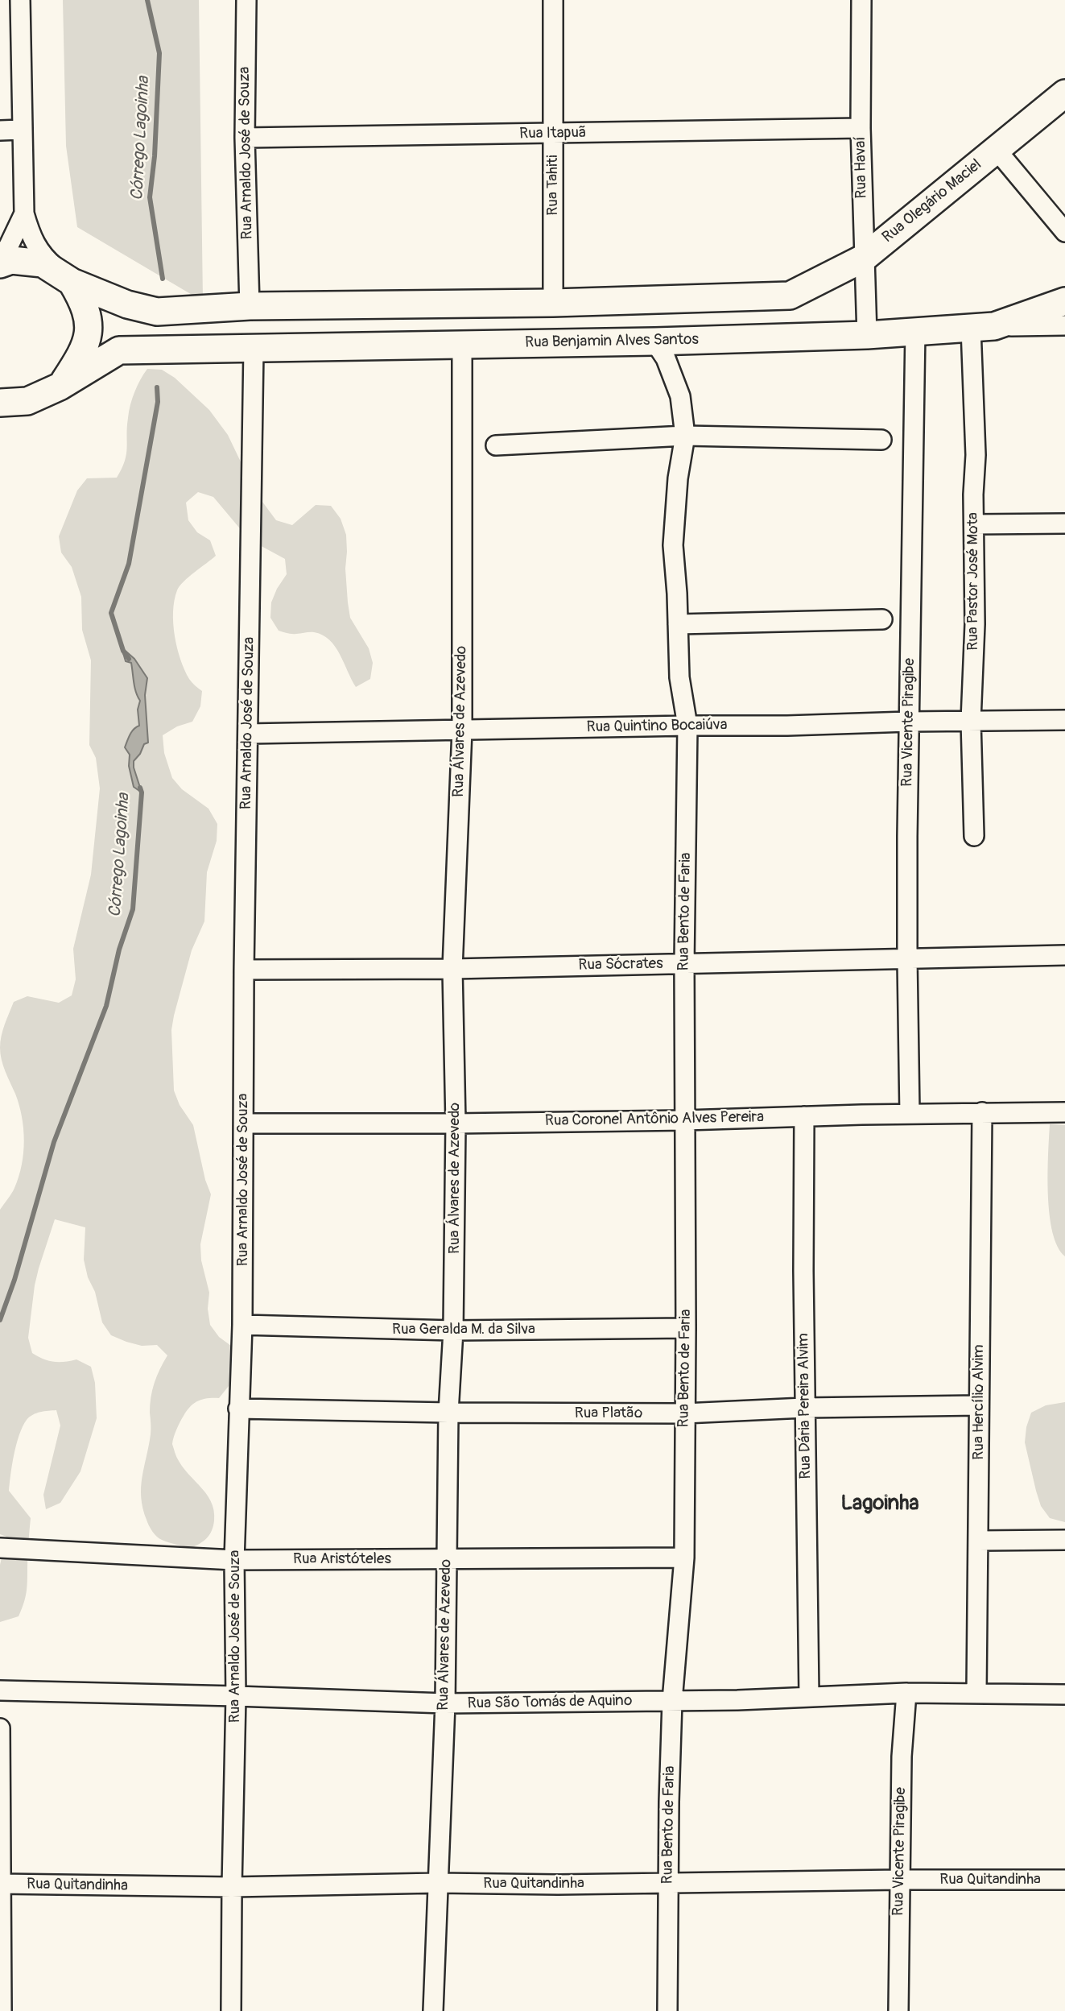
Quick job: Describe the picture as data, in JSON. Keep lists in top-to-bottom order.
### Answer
{
  "streets": {
    "main road": ["Rua Olegário Maciel", "Rua Benjamin Alves Santos"],
    "street": [
      "Rua Itapuã",
      "Rua Arnaldo José de Souza",
      "Rua Havaí",
      "Rua Tahiti",
      "Rua Pastor José Mota",
      "Rua Álvares de Azevedo",
      "Rua Vicente Piragibe",
      "Rua Quintino Bocaiúva",
      "Rua Bento de Faria",
      "Rua Sócrates",
      "Rua Coronel Antônio Alves Pereira",
      "Rua Geralda M. da Silva",
      "Rua Hercílio Alvim",
      "Rua Dária Pereira Alvim",
      "Rua Platão",
      "Rua Aristóteles",
      "Rua São Tomás de Aquino",
      "Rua Quitandinha"
    ]
  },
  "crossings": [
    ["Rua Itapuã", "Rua Arnaldo José de Souza"],
    ["Rua Itapuã", "Rua Havaí"],
    ["Rua Itapuã", "Rua Tahiti"],
    ["Rua Arnaldo José de Souza", "Rua Benjamin Alves Santos"],
    ["Rua Arnaldo José de Souza", "Rua Quintino Bocaiúva"],
    ["Rua Arnaldo José de Souza", "Rua Sócrates"],
    ["Rua Arnaldo José de Souza", "Rua Coronel Antônio Alves Pereira"],
    ["Rua Arnaldo José de Souza", "Rua Geralda M. da Silva"],
    ["Rua Arnaldo José de Souza", "Rua Platão"],
    ["Rua Arnaldo José de Souza", "Rua Aristóteles"],
    ["Rua Arnaldo José de Souza", "Rua São Tomás de Aquino"],
    ["Rua Arnaldo José de Souza", "Rua Quitandinha"],
    ["Rua Havaí", "Rua Olegário Maciel"],
    ["Rua Havaí", "Rua Benjamin Alves Santos"],
    ["Rua Tahiti", "Rua Olegário Maciel"],
    ["Rua Benjamin Alves Santos", "Rua Pastor José Mota"],
    ["Rua Benjamin Alves Santos", "Rua Álvares de Azevedo"],
    ["Rua Benjamin Alves Santos", "Rua Vicente Piragibe"],
    ["Rua Benjamin Alves Santos", "Rua Bento de Faria"],
    ["Rua Pastor José Mota", "Rua Quintino Bocaiúva"],
    ["Rua Álvares de Azevedo", "Rua Quintino Bocaiúva"],
    ["Rua Álvares de Azevedo", "Rua Sócrates"],
    ["Rua Álvares de Azevedo", "Rua Coronel Antônio Alves Pereira"],
    ["Rua Álvares de Azevedo", "Rua Geralda M. da Silva"],
    ["Rua Álvares de Azevedo", "Rua Platão"],
    ["Rua Álvares de Azevedo", "Rua Aristóteles"],
    ["Rua Álvares de Azevedo", "Rua São Tomás de Aquino"],
    ["Rua Álvares de Azevedo", "Rua Quitandinha"],
    ["Rua Vicente Piragibe", "Rua Quintino Bocaiúva"],
    ["Rua Vicente Piragibe", "Rua Sócrates"],
    ["Rua Vicente Piragibe", "Rua Coronel Antônio Alves Pereira"],
    ["Rua Vicente Piragibe", "Rua São Tomás de Aquino"],
    ["Rua Vicente Piragibe", "Rua Quitandinha"],
    ["Rua Quintino Bocaiúva", "Rua Bento de Faria"],
    ["Rua Bento de Faria", "Rua Sócrates"],
    ["Rua Bento de Faria", "Rua Coronel Antônio Alves Pereira"],
    ["Rua Bento de Faria", "Rua Geralda M. da Silva"],
    ["Rua Bento de Faria", "Rua Platão"],
    ["Rua Bento de Faria", "Rua Aristóteles"],
    ["Rua Bento de Faria", "Rua São Tomás de Aquino"],
    ["Rua Bento de Faria", "Rua Quitandinha"],
    ["Rua Coronel Antônio Alves Pereira", "Rua Hercílio Alvim"],
    ["Rua Coronel Antônio Alves Pereira", "Rua Dária Pereira Alvim"],
    ["Rua Hercílio Alvim", "Rua Platão"],
    ["Rua Hercílio Alvim", "Rua São Tomás de Aquino"],
    ["Rua Dária Pereira Alvim", "Rua Platão"],
    ["Rua Dária Pereira Alvim", "Rua São Tomás de Aquino"]
  ],
  "districts": ["Lagoinha"],
  "water": ["Córrego Lagoinha"]
}
